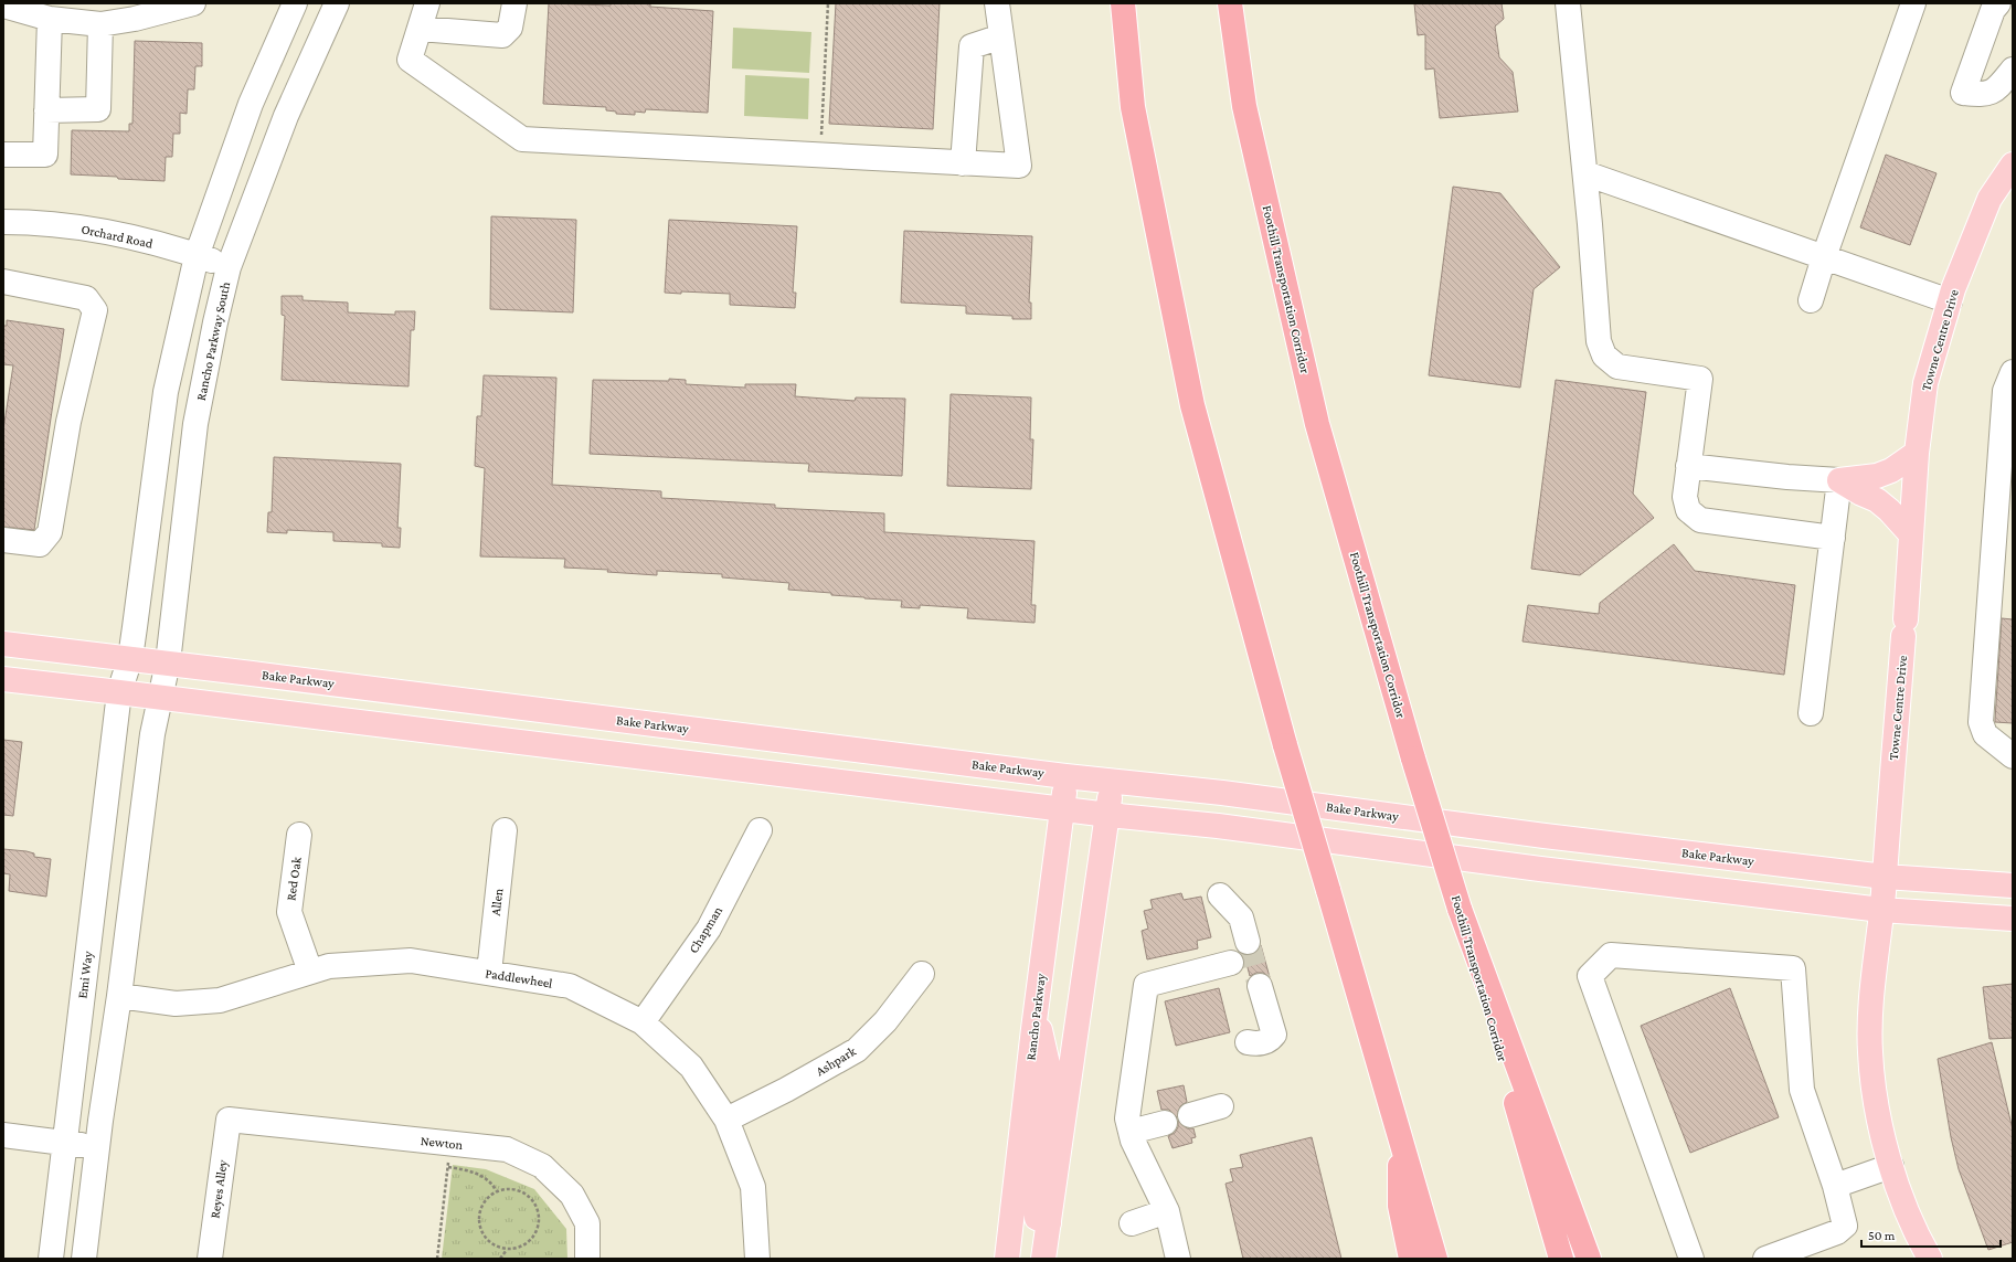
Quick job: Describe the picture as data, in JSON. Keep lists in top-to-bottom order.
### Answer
{
  "streets": {
    "highway": ["Foothill Transportation Corridor"],
    "main road": ["Towne Centre Drive", "Bake Parkway", "Rancho Parkway"],
    "street": [
      "Orchard Road",
      "Rancho Parkway South",
      "Red Oak",
      "Allen",
      "Chapman",
      "Emi Way",
      "Paddlewheel",
      "Ashpark",
      "Newton",
      "Reyes Alley"
    ]
  },
  "crossings": [
    ["Orchard Road", "Rancho Parkway South"],
    ["Towne Centre Drive", "Bake Parkway"],
    ["Rancho Parkway South", "Bake Parkway"],
    ["Bake Parkway", "Rancho Parkway"],
    ["Red Oak", "Paddlewheel"],
    ["Allen", "Paddlewheel"],
    ["Chapman", "Paddlewheel"],
    ["Paddlewheel", "Ashpark"],
    ["Newton", "Reyes Alley"]
  ],
  "scale_bar": "50 m"
}
